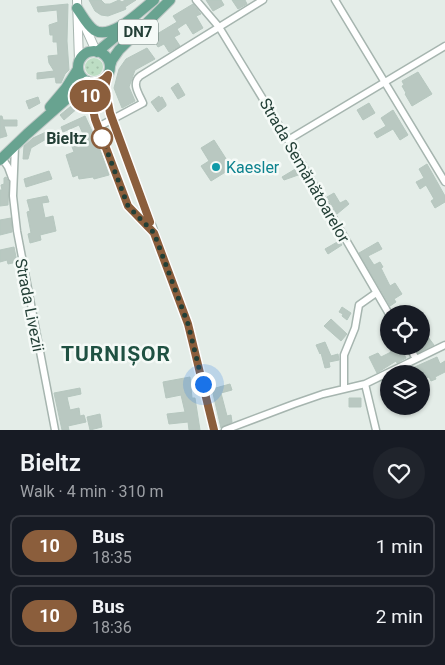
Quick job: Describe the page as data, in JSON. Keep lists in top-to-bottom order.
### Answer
{
  "streets": {
    "main road": ["DN7"],
    "street": ["Strada Semănătoarelor", "Strada Livezii"]
  },
  "crossings": [
    ["DN7", "Strada Livezii"]
  ],
  "districts": ["TURNIȘOR"],
  "places": ["Bieltz", "Kaesler"],
  "lines": ["bus line 10"],
  "page": {
    "on_map": "10",
    "heading": ["Bieltz", "Walk · 4 min · 310 m"],
    "list": [
      {
        "mark": "10",
        "name": "Bus",
        "note": "18:35",
        "value": "1 min"
      },
      {
        "mark": "10",
        "name": "Bus",
        "note": "18:36",
        "value": "2 min"
      }
    ]
  }
}
